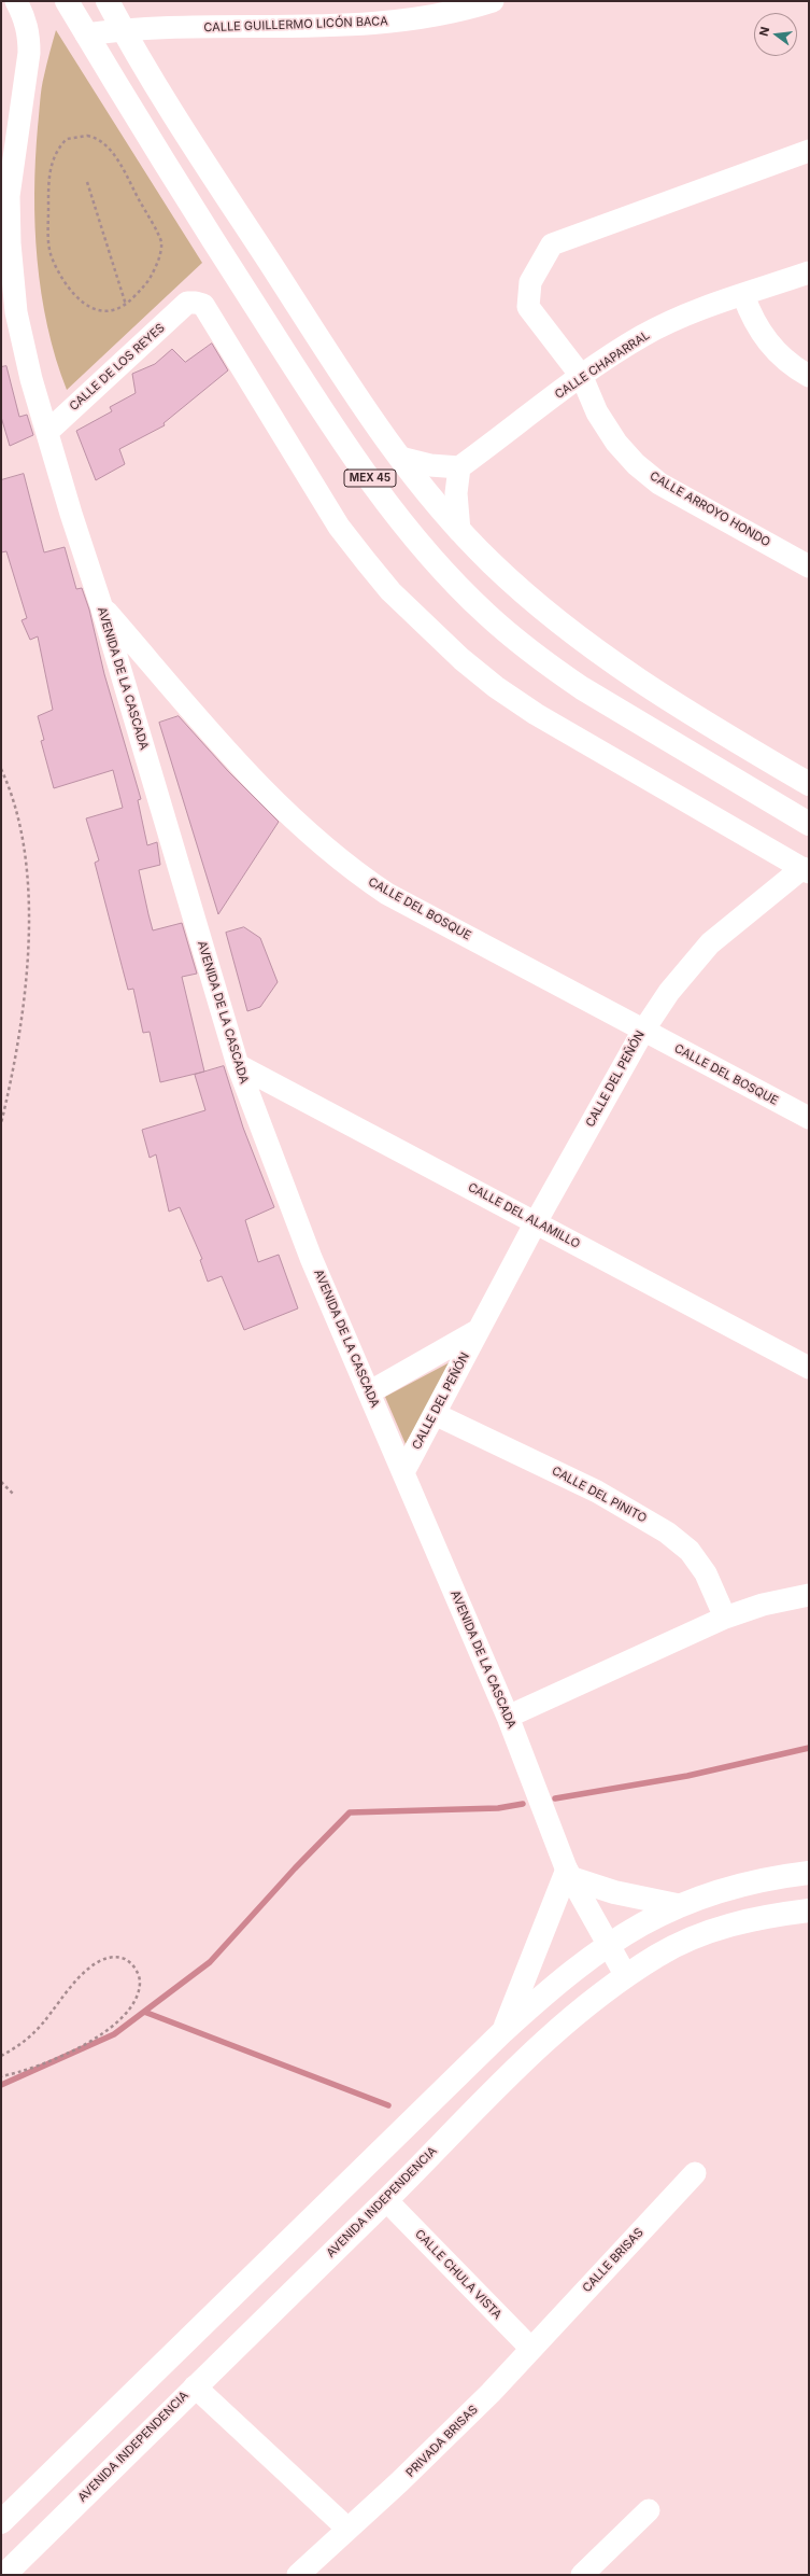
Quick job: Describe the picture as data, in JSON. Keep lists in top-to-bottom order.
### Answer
{
  "streets": {
    "main road": ["MEX 45", "AVENIDA INDEPENDENCIA"],
    "street": [
      "CALLE GUILLERMO LICÓN BACA",
      "CALLE CHAPARRAL",
      "CALLE DE LOS REYES",
      "CALLE ARROYO HONDO",
      "AVENIDA DE LA CASCADA",
      "CALLE DEL BOSQUE",
      "CALLE DEL PEÑÓN",
      "CALLE DEL ALAMILLO",
      "CALLE DEL PINITO",
      "CALLE BRISAS",
      "CALLE CHULA VISTA",
      "PRIVADA BRISAS"
    ]
  },
  "crossings": [
    ["CALLE GUILLERMO LICÓN BACA", "MEX 45"],
    ["CALLE CHAPARRAL", "CALLE ARROYO HONDO"],
    ["CALLE DE LOS REYES", "AVENIDA DE LA CASCADA"],
    ["CALLE DE LOS REYES", "CALLE DEL PEÑÓN"],
    ["AVENIDA DE LA CASCADA", "CALLE DEL BOSQUE"],
    ["AVENIDA DE LA CASCADA", "CALLE DEL PEÑÓN"],
    ["AVENIDA DE LA CASCADA", "CALLE DEL ALAMILLO"],
    ["AVENIDA DE LA CASCADA", "AVENIDA INDEPENDENCIA"],
    ["CALLE DEL BOSQUE", "CALLE DEL PEÑÓN"],
    ["CALLE DEL PEÑÓN", "CALLE DEL ALAMILLO"],
    ["CALLE DEL PEÑÓN", "CALLE DEL PINITO"],
    ["AVENIDA INDEPENDENCIA", "CALLE CHULA VISTA"],
    ["CALLE BRISAS", "CALLE CHULA VISTA"],
    ["CALLE BRISAS", "PRIVADA BRISAS"],
    ["CALLE CHULA VISTA", "PRIVADA BRISAS"]
  ],
  "north": "left"
}
